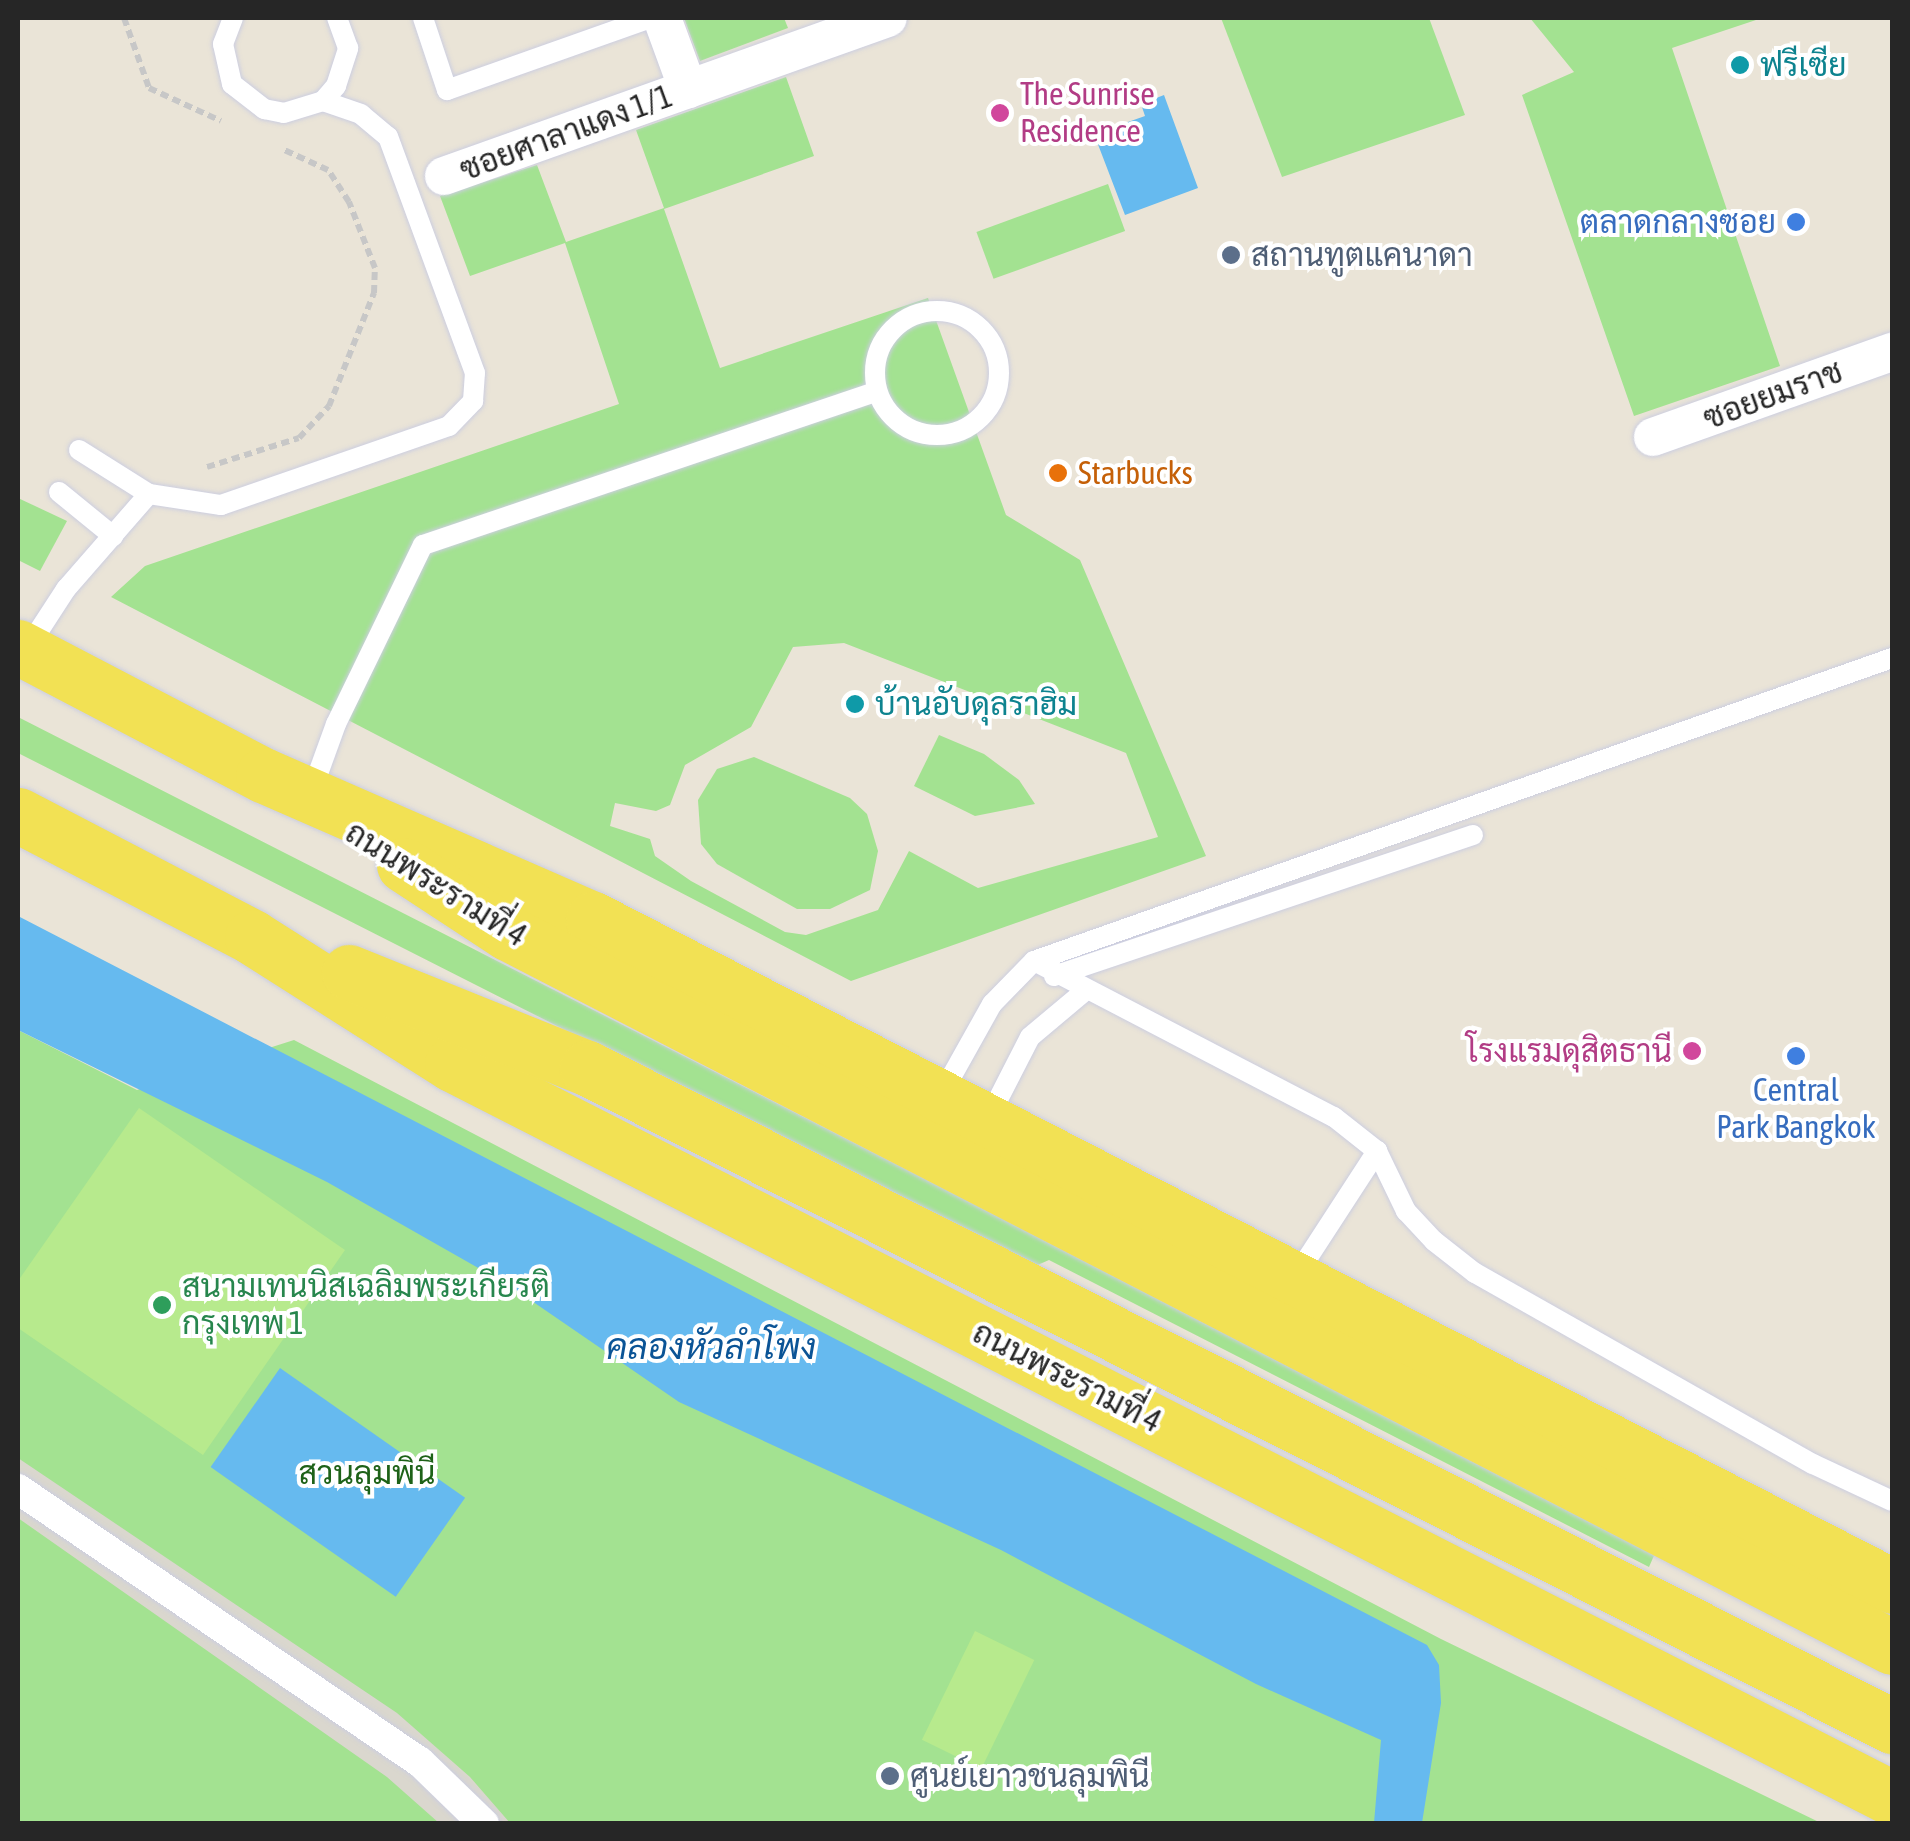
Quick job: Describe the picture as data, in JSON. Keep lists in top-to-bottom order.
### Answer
{
  "streets": {
    "main road": ["ถนนพระรามที่ 4"],
    "street": ["ซอยศาลาแดง 1/1", "ซอยยมราช"]
  },
  "water": ["คลองหัวลำโพง"],
  "parks": ["สวนลุมพินี"],
  "places": [
    "ฟรีเซีย",
    "The Sunrise Residence",
    "ตลาดกลางซอย",
    "สถานทูตแคนาดา",
    "Starbucks",
    "บ้านอับดุลราฮิม",
    "โรงแรมดุสิตธานี",
    "Central Park Bangkok",
    "สนามเทนนิสเฉลิมพระเกียรติ กรุงเทพ 1",
    "ศูนย์เยาวชนลุมพินี"
  ]
}
